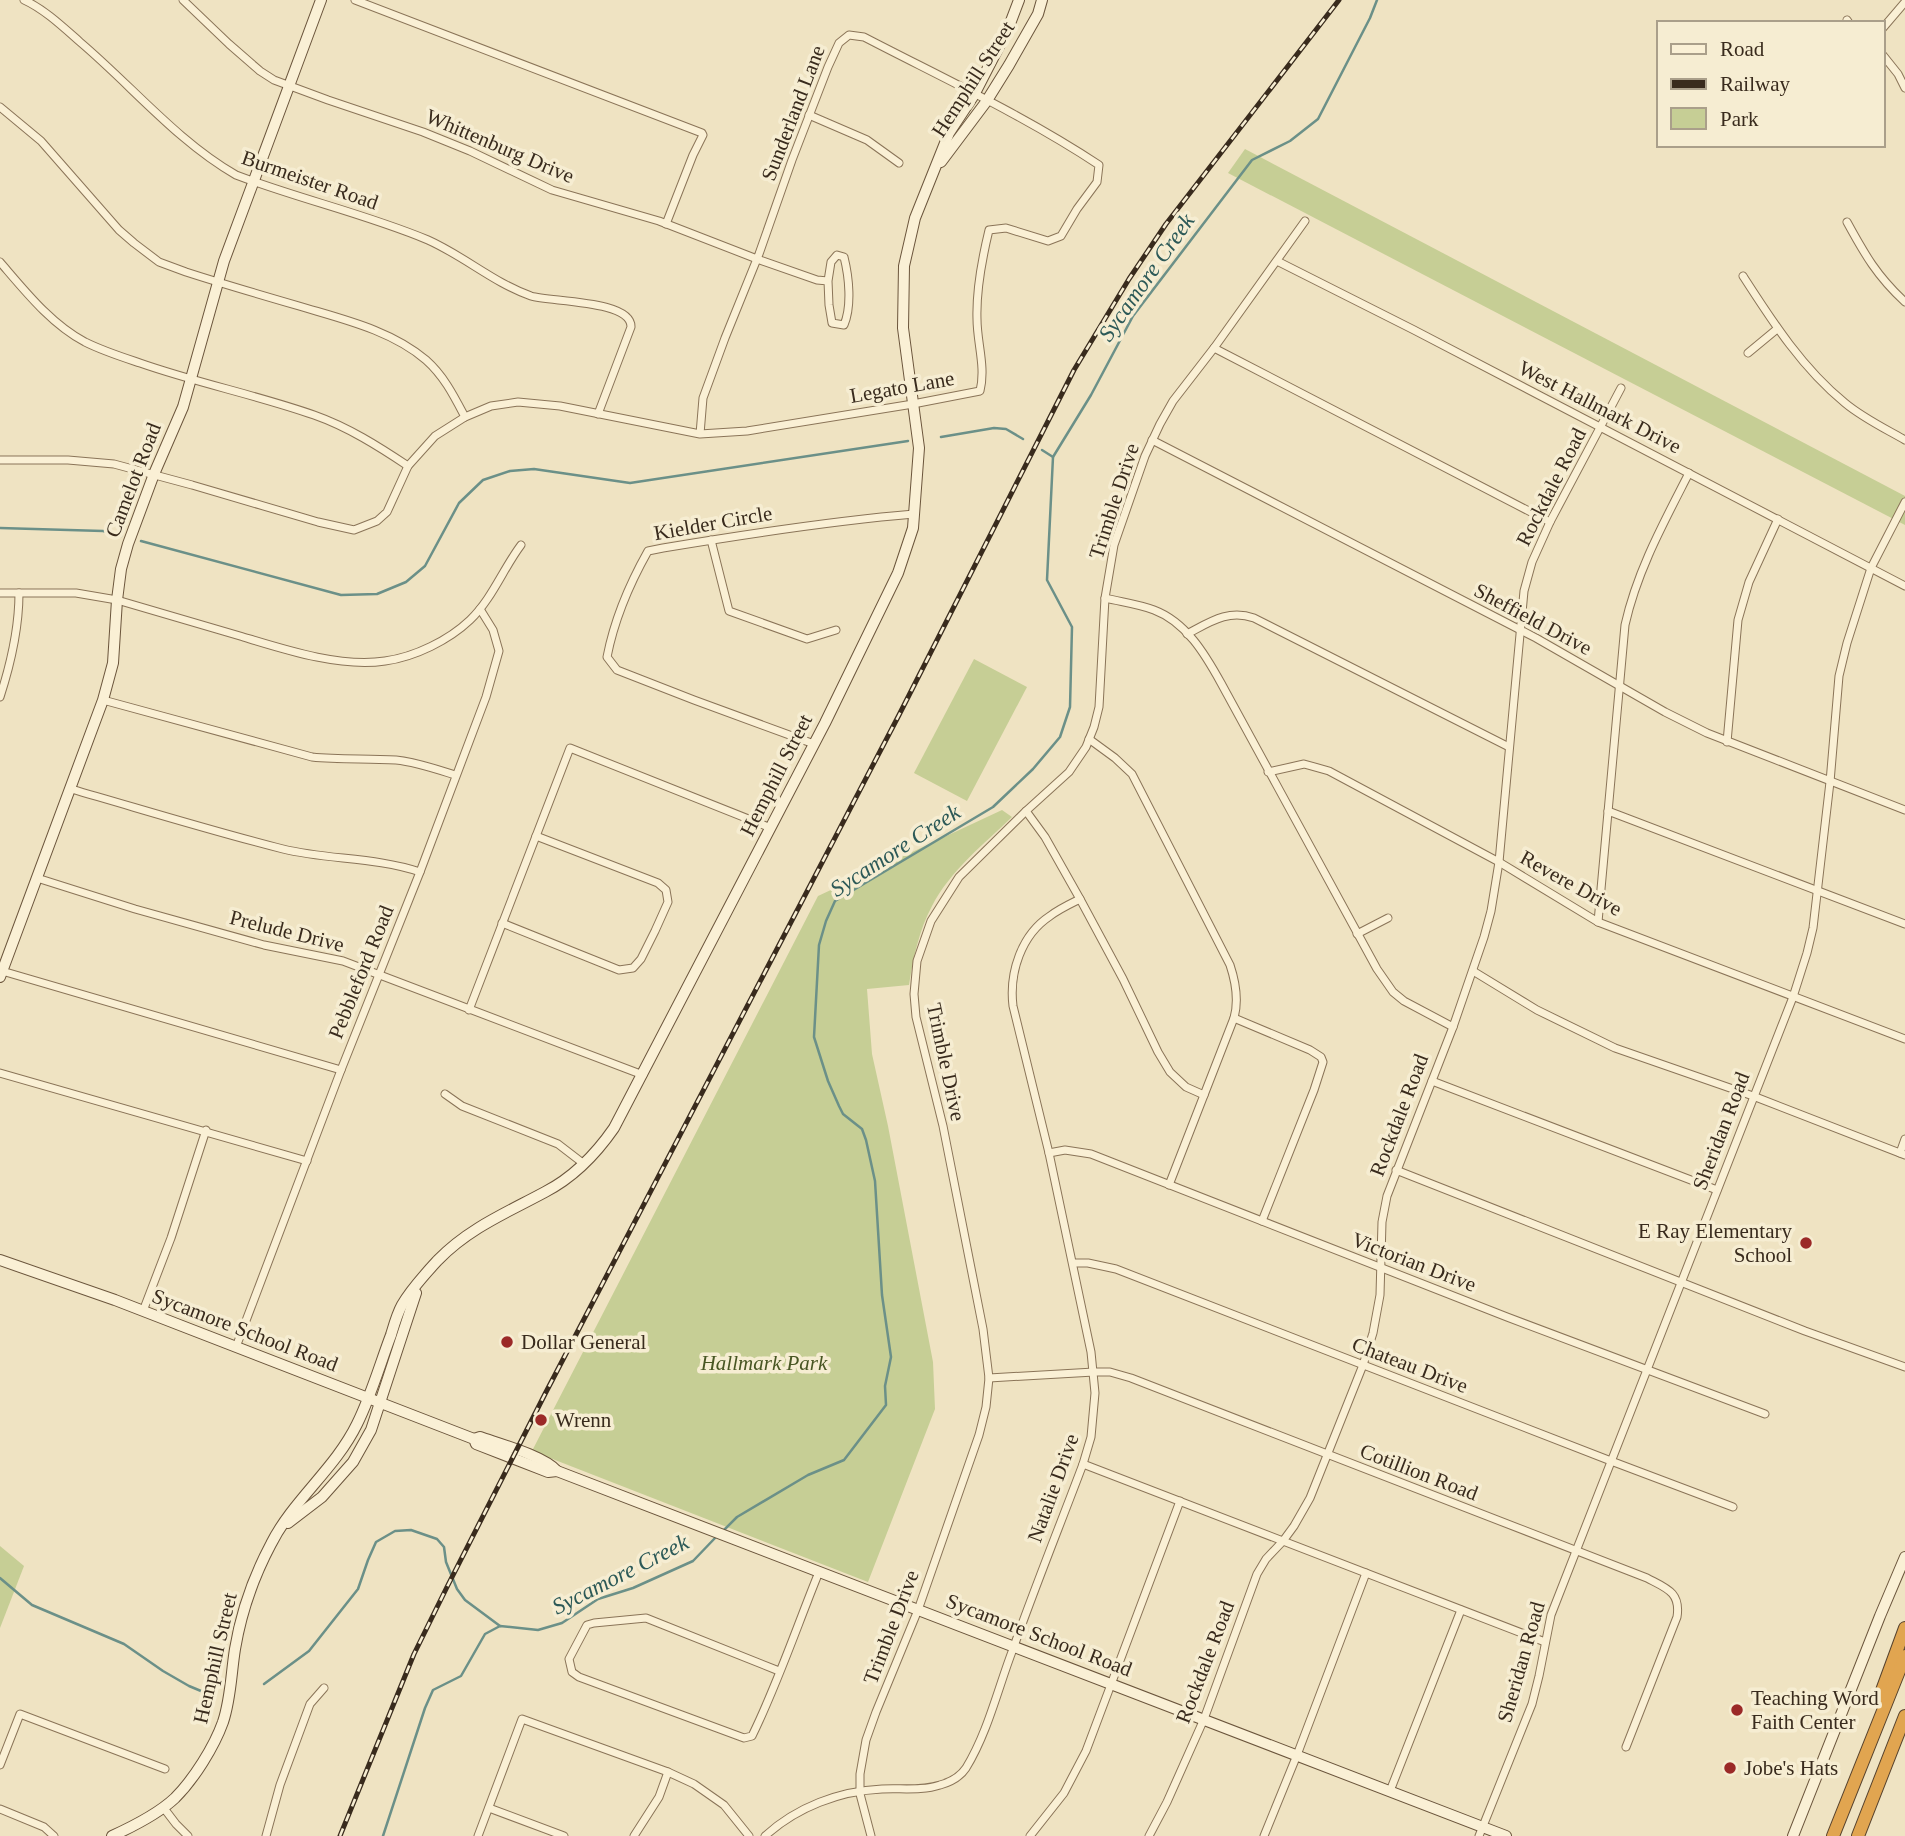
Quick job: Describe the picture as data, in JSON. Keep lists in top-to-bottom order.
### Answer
{
  "streets": {
    "street": [
      "Hemphill Street",
      "Sunderland Lane",
      "Whittenburg Drive",
      "Burmeister Road",
      "Legato Lane",
      "West Hallmark Drive",
      "Camelot Road",
      "Rockdale Road",
      "Trimble Drive",
      "Kielder Circle",
      "Sheffield Drive",
      "Revere Drive",
      "Prelude Drive",
      "Pebbleford Road",
      "Sheridan Road",
      "Victorian Drive",
      "Sycamore School Road",
      "Chateau Drive",
      "Cotillion Road",
      "Natalie Drive"
    ]
  },
  "crossings": [
    ["Hemphill Street", "Sunderland Lane"],
    ["Hemphill Street", "Legato Lane"],
    ["Hemphill Street", "Kielder Circle"],
    ["Hemphill Street", "Prelude Drive"],
    ["Hemphill Street", "Sycamore School Road"],
    ["Sunderland Lane", "Whittenburg Drive"],
    ["Sunderland Lane", "Legato Lane"],
    ["Whittenburg Drive", "Camelot Road"],
    ["Burmeister Road", "Legato Lane"],
    ["Burmeister Road", "Camelot Road"],
    ["Legato Lane", "Camelot Road"],
    ["West Hallmark Drive", "Rockdale Road"],
    ["West Hallmark Drive", "Trimble Drive"],
    ["West Hallmark Drive", "Sheridan Road"],
    ["Camelot Road", "Prelude Drive"],
    ["Rockdale Road", "Sheffield Drive"],
    ["Rockdale Road", "Revere Drive"],
    ["Rockdale Road", "Victorian Drive"],
    ["Rockdale Road", "Sycamore School Road"],
    ["Rockdale Road", "Chateau Drive"],
    ["Rockdale Road", "Cotillion Road"],
    ["Trimble Drive", "Sheffield Drive"],
    ["Trimble Drive", "Sycamore School Road"],
    ["Trimble Drive", "Cotillion Road"],
    ["Trimble Drive", "Natalie Drive"],
    ["Sheffield Drive", "Sheridan Road"],
    ["Revere Drive", "Sheridan Road"],
    ["Prelude Drive", "Pebbleford Road"],
    ["Pebbleford Road", "Sycamore School Road"],
    ["Sheridan Road", "Victorian Drive"],
    ["Sheridan Road", "Sycamore School Road"],
    ["Sheridan Road", "Chateau Drive"],
    ["Sheridan Road", "Cotillion Road"],
    ["Victorian Drive", "Natalie Drive"],
    ["Sycamore School Road", "Natalie Drive"],
    ["Chateau Drive", "Natalie Drive"],
    ["Cotillion Road", "Natalie Drive"]
  ],
  "water": ["Sycamore Creek"],
  "parks": ["Hallmark Park"],
  "places": [
    "E Ray Elementary School",
    "Dollar General",
    "Wrenn",
    "Teaching Word Faith Center",
    "Jobe's Hats"
  ],
  "legend": ["Road", "Railway", "Park"]
}
